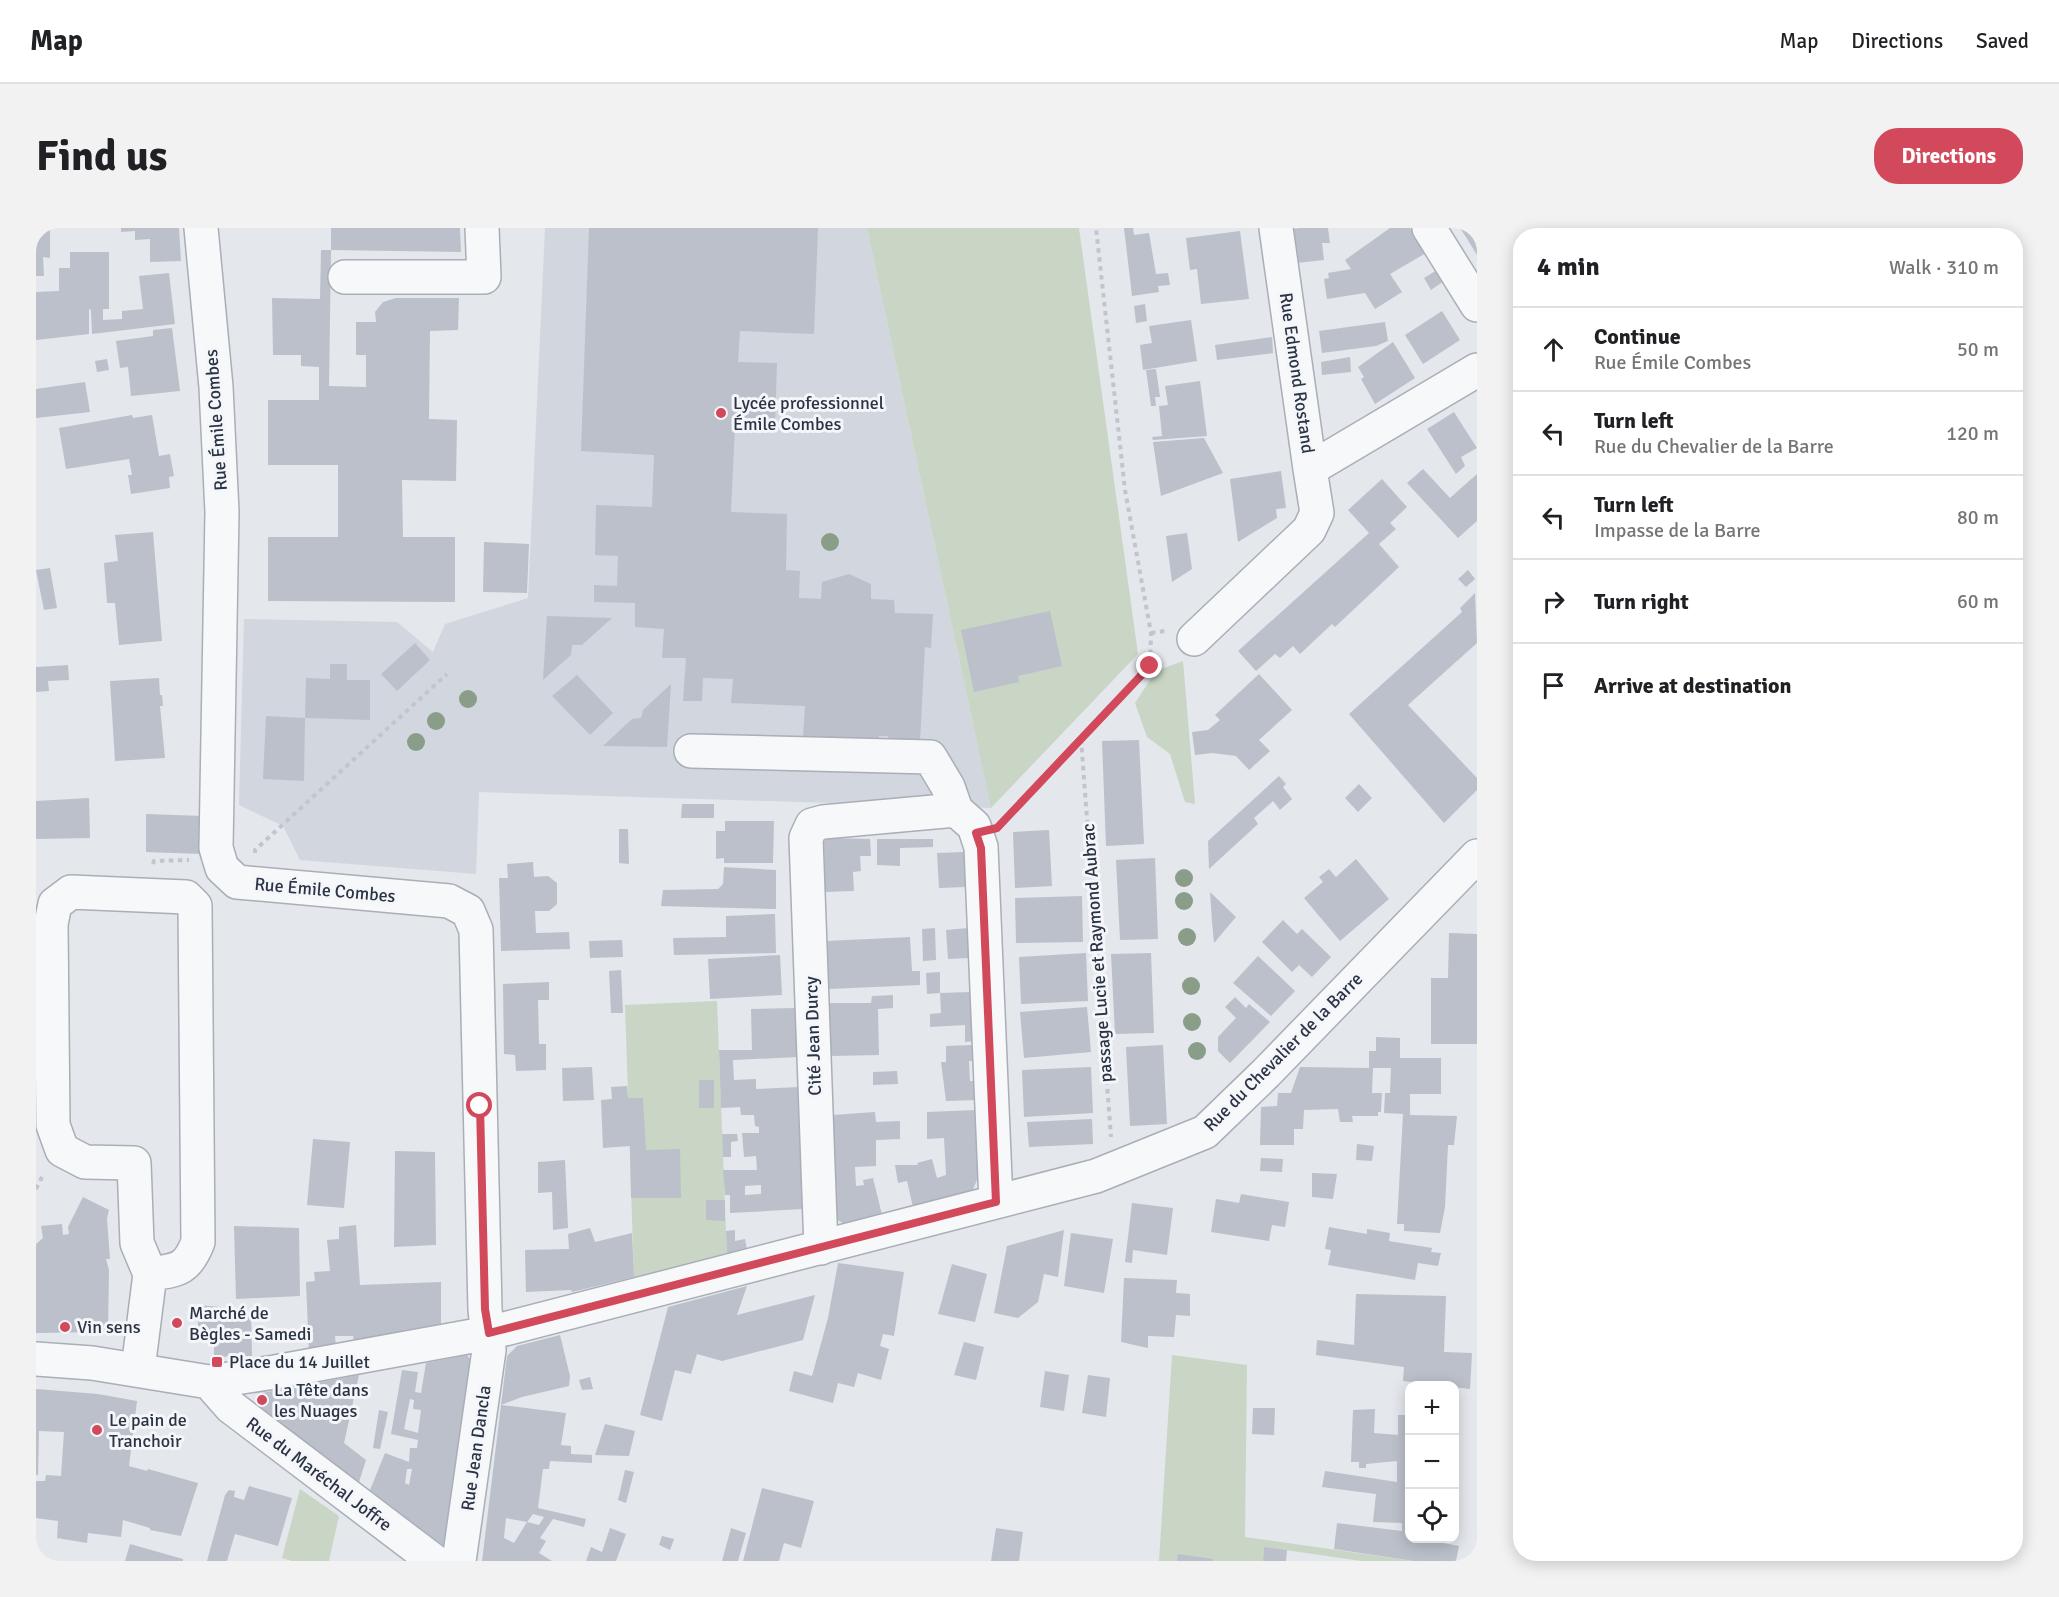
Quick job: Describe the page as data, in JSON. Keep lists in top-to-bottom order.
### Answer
{
  "streets": {
    "street": [
      "Rue Edmond Rostand",
      "Rue Émile Combes",
      "Cité Jean Durcy",
      "Rue du Chevalier de la Barre",
      "Rue Jean Dancla",
      "Rue du Maréchal Joffre"
    ],
    "path": ["passage Lucie et Raymond Aubrac"]
  },
  "crossings": [
    ["Rue Émile Combes", "Rue du Chevalier de la Barre"],
    ["Rue Émile Combes", "Rue Jean Dancla"],
    ["passage Lucie et Raymond Aubrac", "Rue du Chevalier de la Barre"],
    ["Cité Jean Durcy", "Rue du Chevalier de la Barre"],
    ["Rue du Chevalier de la Barre", "Rue Jean Dancla"],
    ["Rue du Chevalier de la Barre", "Rue du Maréchal Joffre"]
  ],
  "places": {
    "other": [
      "Lycée professionnel Émile Combes",
      "Marché de Bègles - Samedi",
      "Vin sens",
      "La Tête dans les Nuages",
      "Le pain de Tranchoir"
    ],
    "transit": ["Place du 14 Juillet"]
  },
  "page": {
    "header": "Map",
    "nav": ["Map", "Directions", "Saved"],
    "buttons": "Directions",
    "title": "Find us",
    "heading": ["4 min", "Walk · 310 m"],
    "list": [
      ["Continue", "Rue Émile Combes", "50 m"],
      ["Turn left", "Rue du Chevalier de la Barre", "120 m"],
      ["Turn left", "Impasse de la Barre", "80 m"],
      ["Turn right", "60 m"],
      "Arrive at destination"
    ],
    "map_buttons": ["+", "−"]
  }
}
